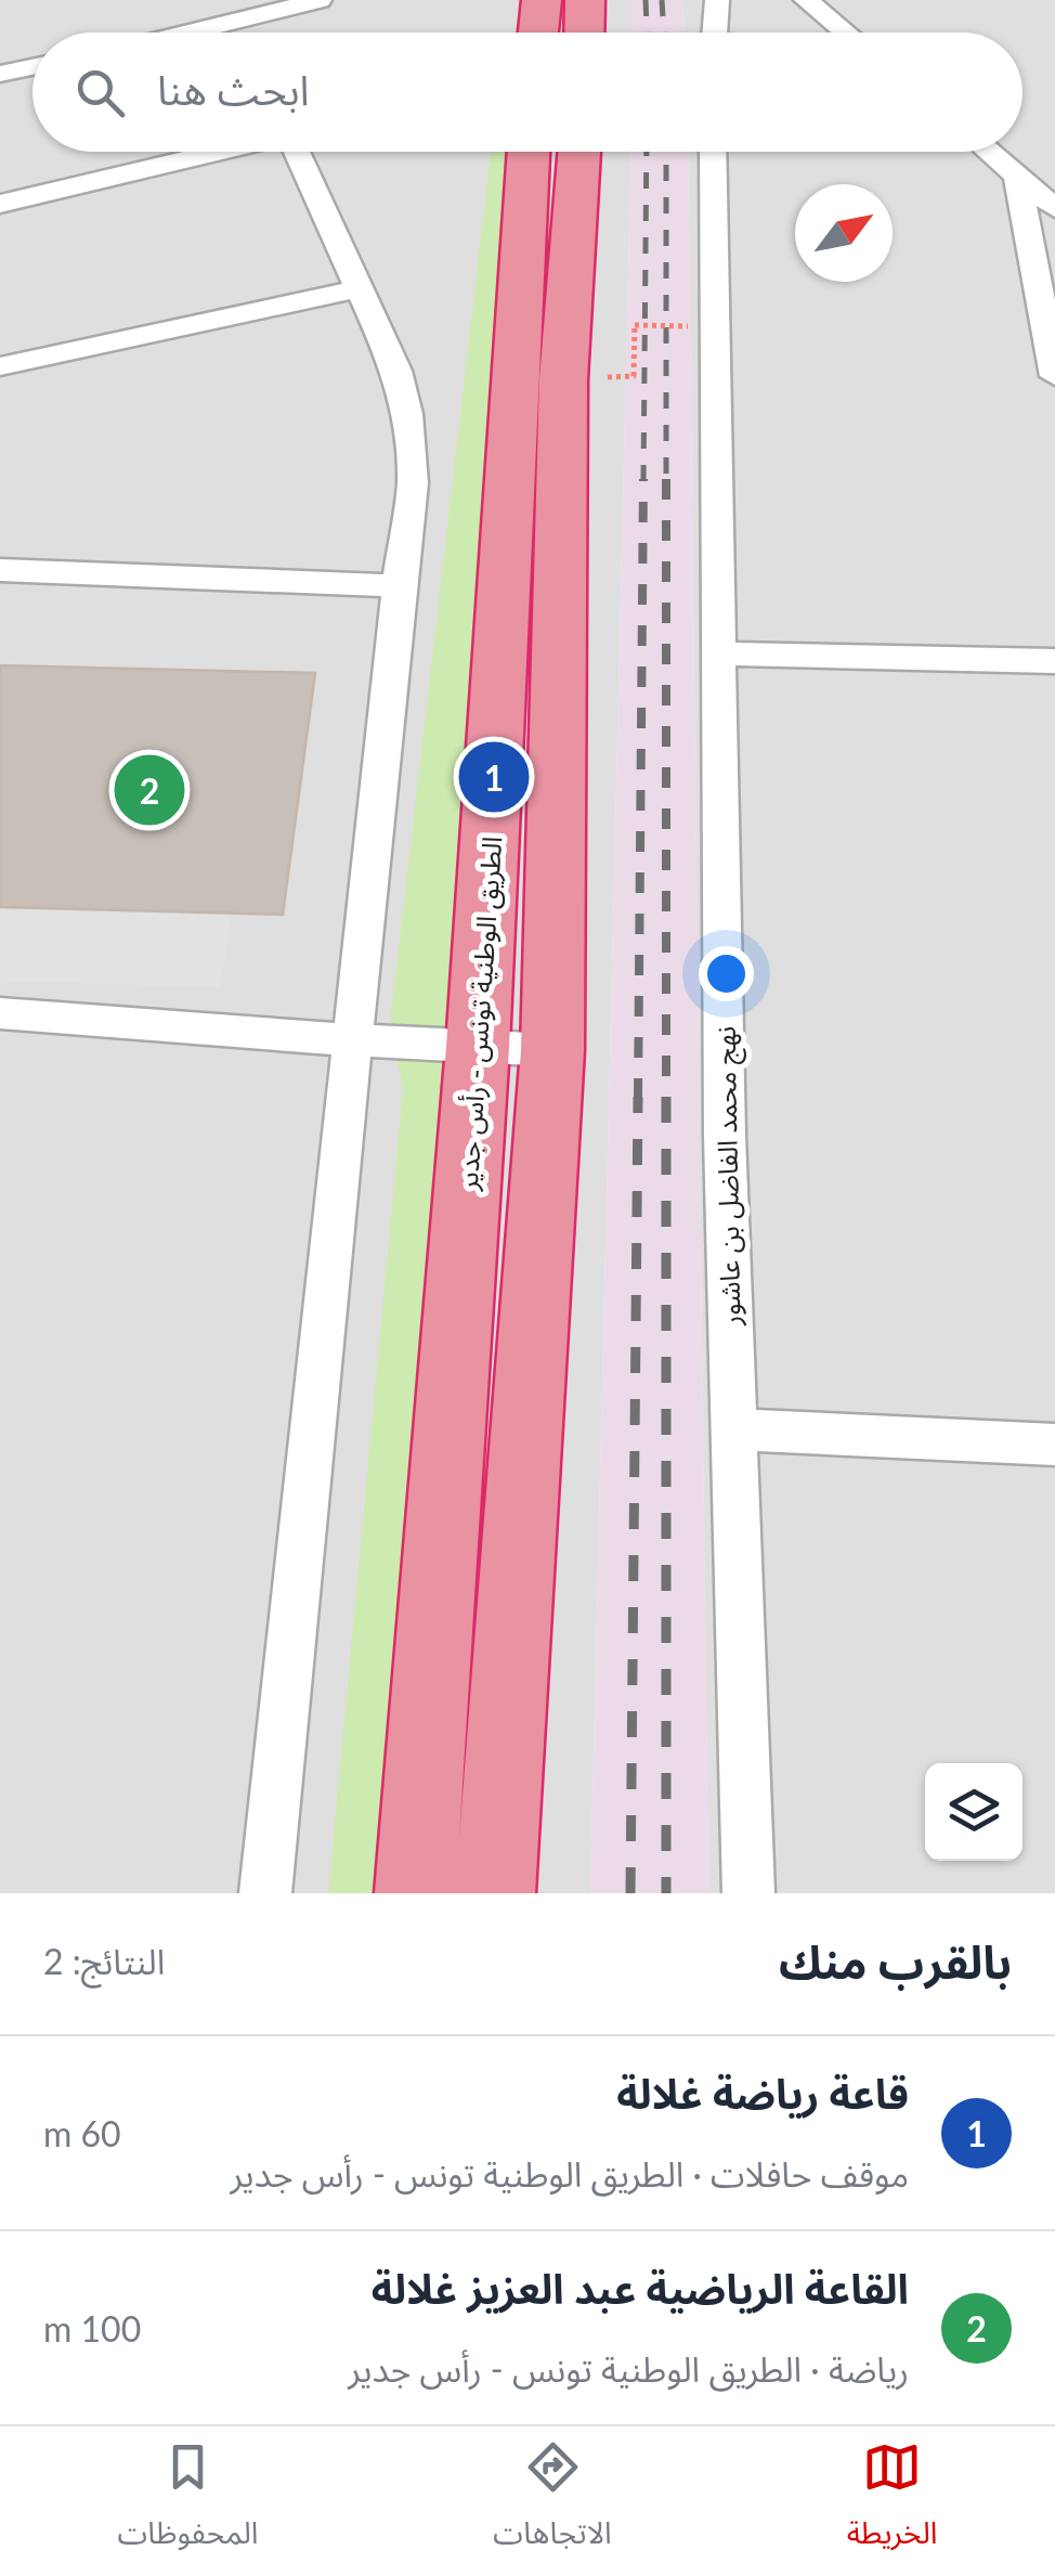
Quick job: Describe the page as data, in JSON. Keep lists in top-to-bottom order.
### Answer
{
  "streets": {
    "highway": ["الطريق الوطنية تونس - رأس جدير"],
    "street": ["نهج محمد الفاضل بن عاشور"]
  },
  "north": "top right",
  "page": {
    "search": "ابحث هنا",
    "pins": ["1", "2"],
    "heading": ["بالقرب منك", "النتائج: 2"],
    "list": [
      {
        "mark": "1",
        "name": "قاعة رياضة غلالة",
        "note": "موقف حافلات · الطريق الوطنية تونس - رأس جدير",
        "value": "60 m"
      },
      {
        "mark": "2",
        "name": "القاعة الرياضية عبد العزيز غلالة",
        "note": "رياضة · الطريق الوطنية تونس - رأس جدير",
        "value": "100 m"
      }
    ],
    "nav": ["الخريطة", "الاتجاهات", "المحفوظات"]
  }
}
